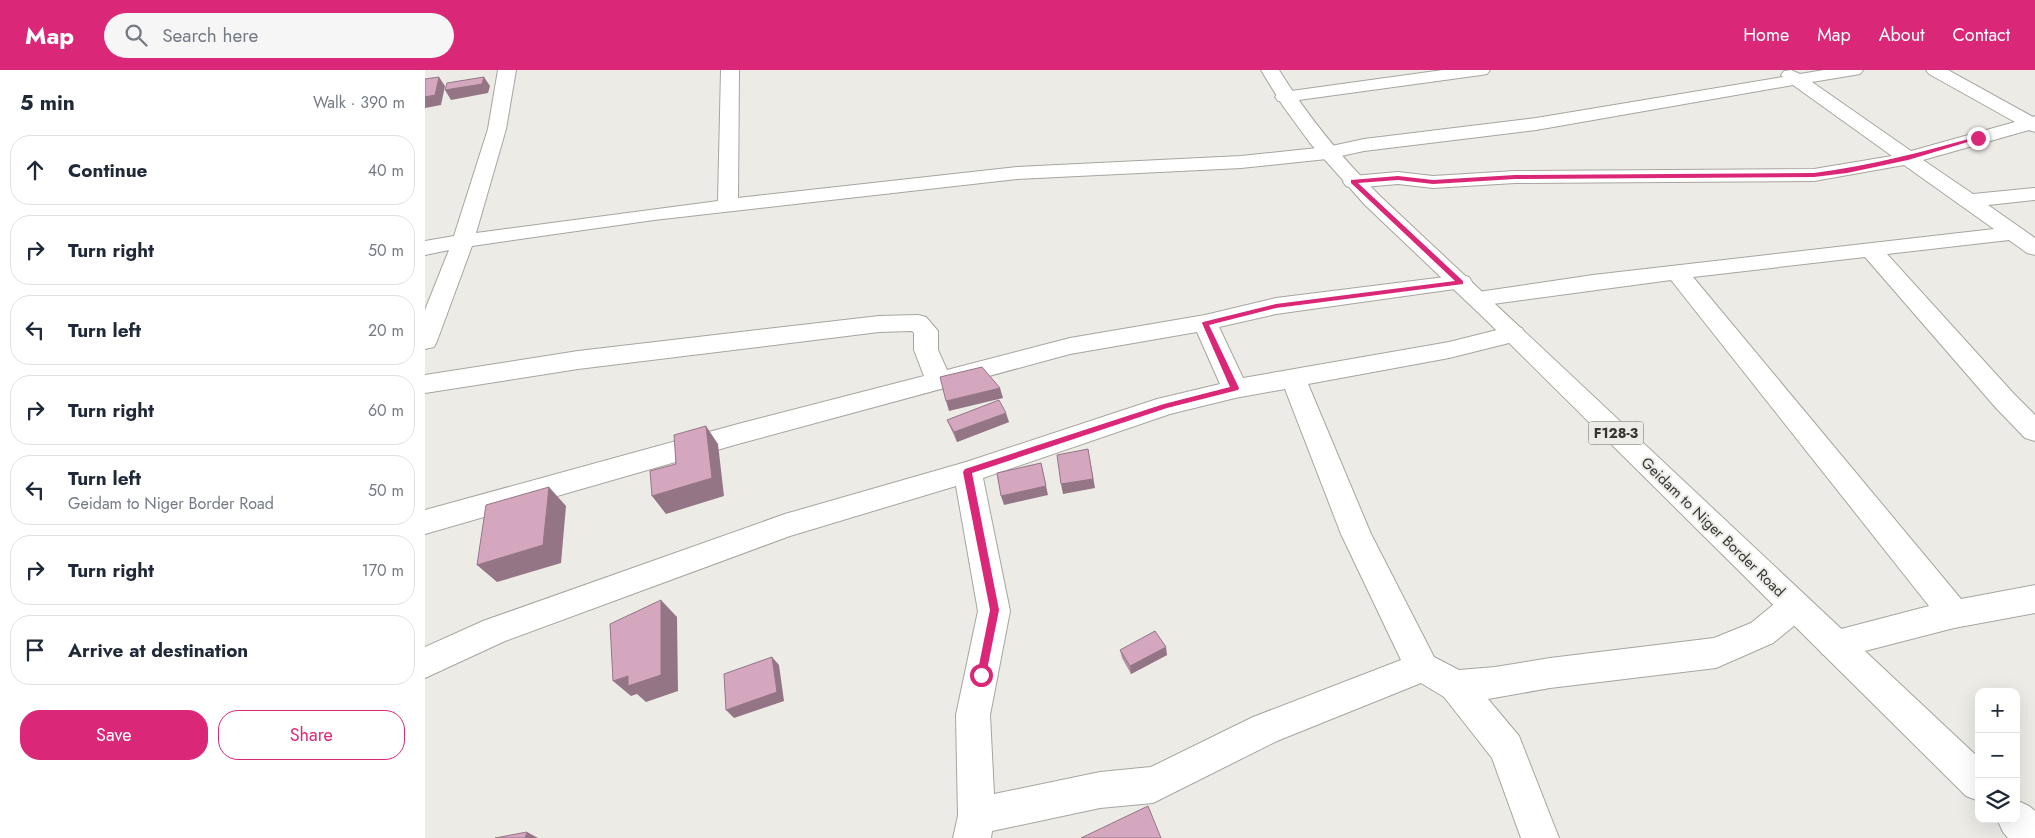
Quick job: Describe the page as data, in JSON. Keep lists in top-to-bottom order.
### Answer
{
  "streets": {
    "street": ["F128-3", "Geidam to Niger Border Road"]
  },
  "page": {
    "header": "Map",
    "search": "Search here",
    "nav": [
      "Home",
      "Map",
      "About",
      "Contact"
    ],
    "heading": ["5 min", "Walk · 390 m"],
    "list": [
      ["Continue", "40 m"],
      ["Turn right", "50 m"],
      ["Turn left", "20 m"],
      ["Turn right", "60 m"],
      ["Turn left", "Geidam to Niger Border Road", "50 m"],
      ["Turn right", "170 m"],
      "Arrive at destination"
    ],
    "map_buttons": ["+", "−"],
    "buttons": ["Save", "Share"]
  }
}
